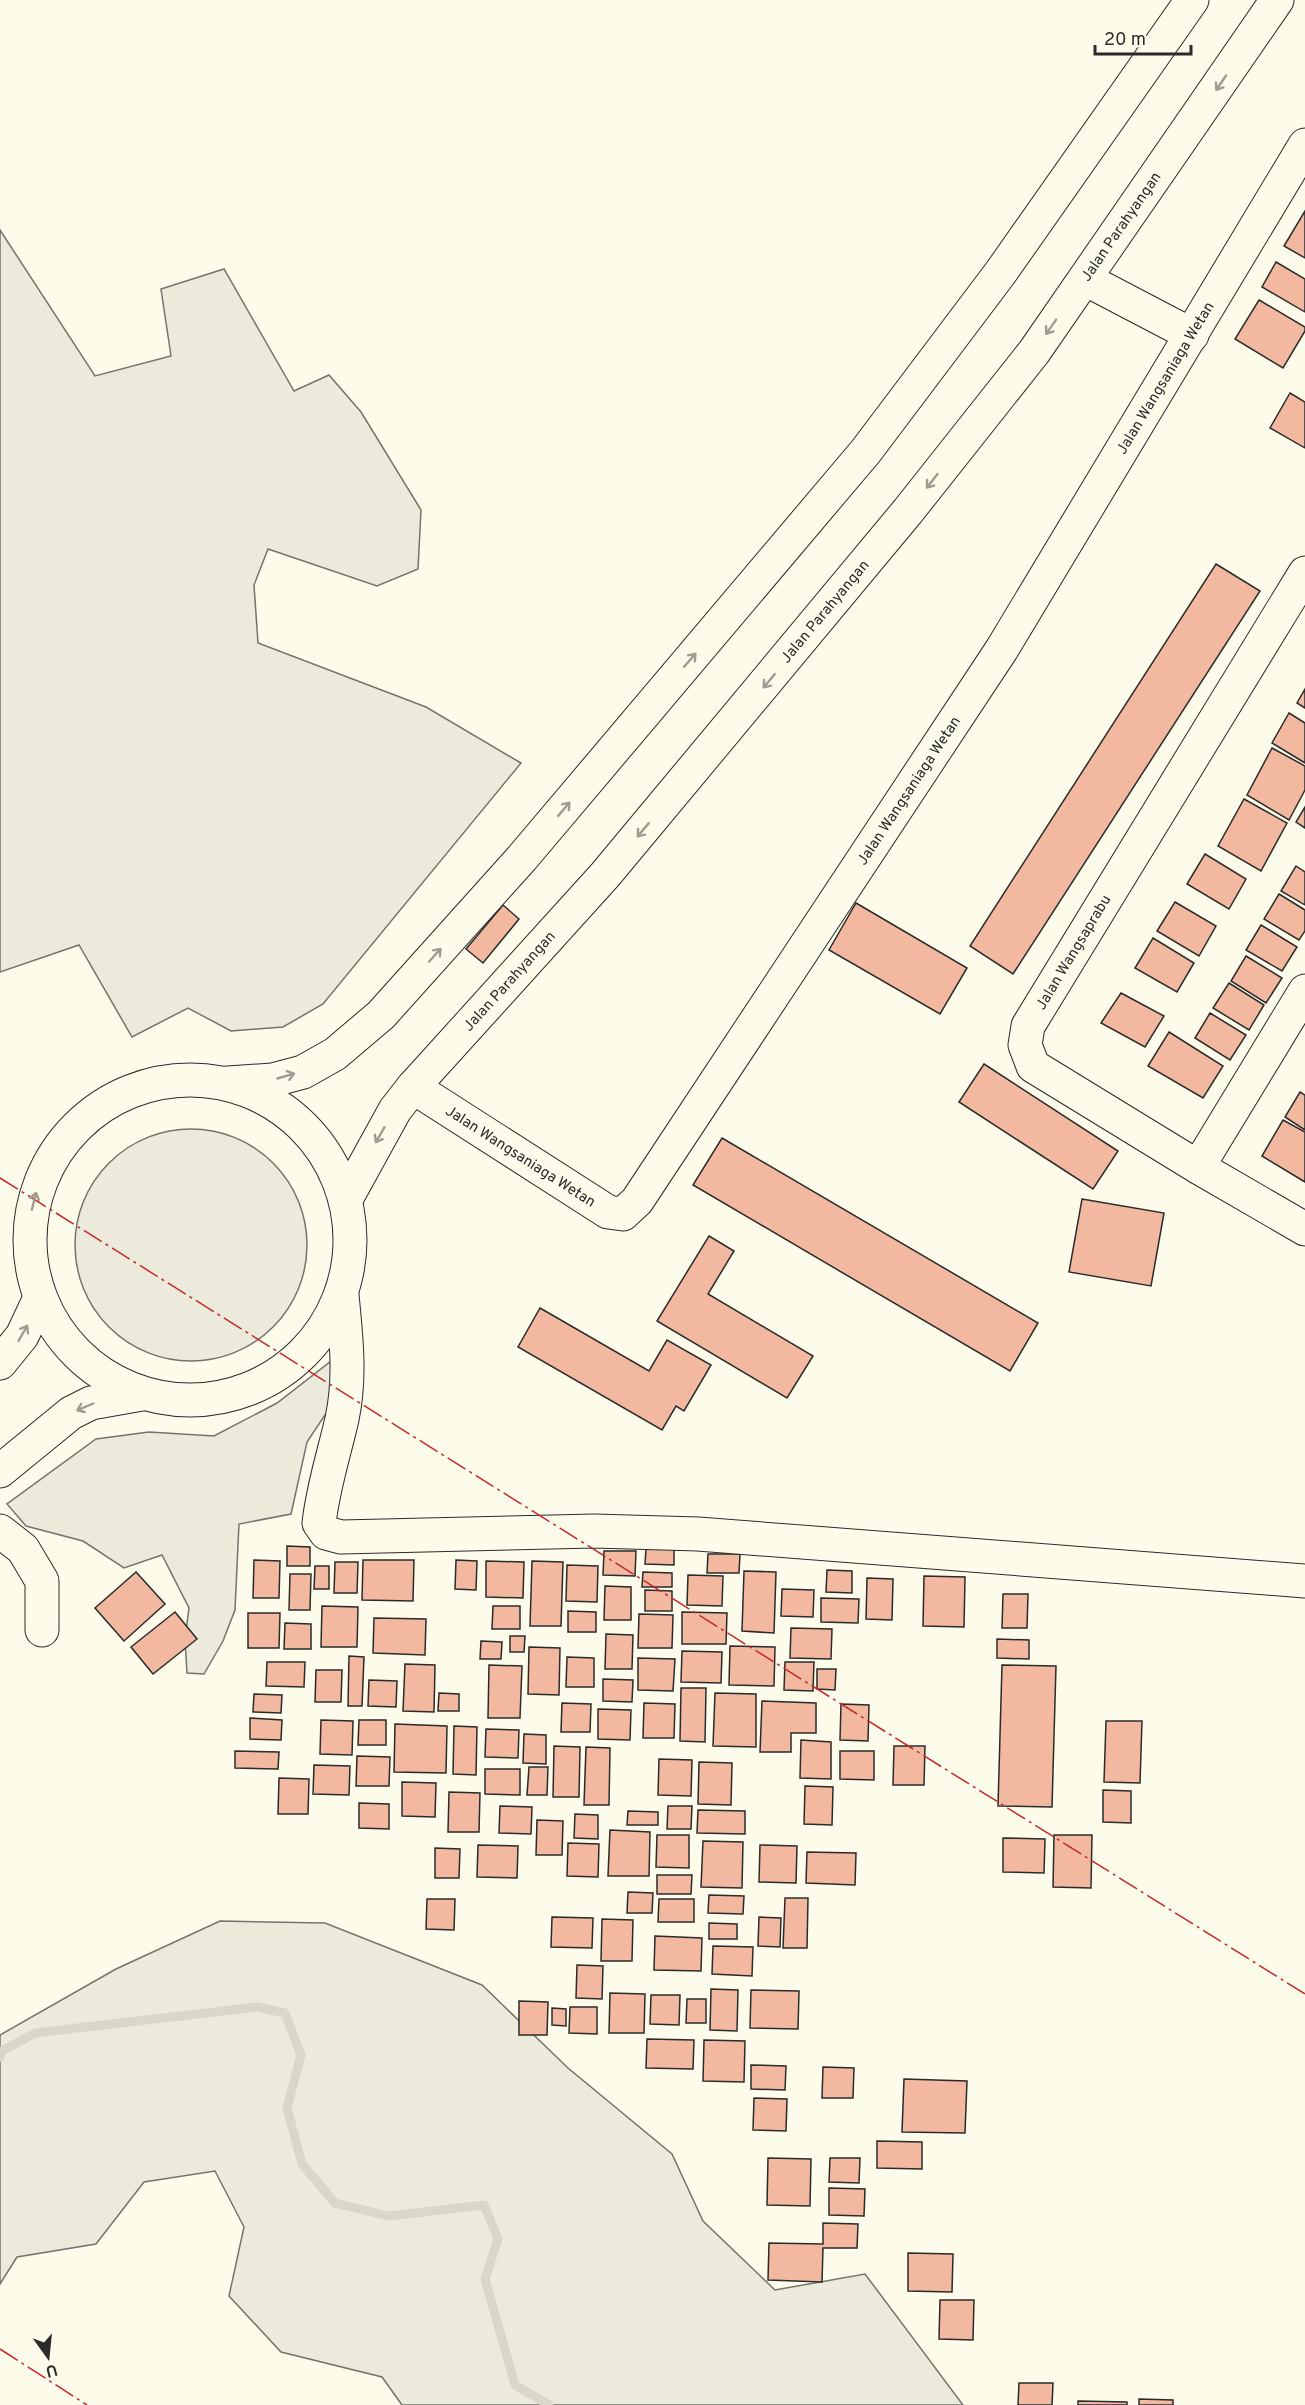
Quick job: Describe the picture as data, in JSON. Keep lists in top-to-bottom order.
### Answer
{
  "streets": {
    "main road": ["Jalan Parahyangan", "Jalan Wangsaniaga Wetan", "Jalan Wangsaprabu"]
  },
  "crossings": [
    ["Jalan Parahyangan", "Jalan Wangsaniaga Wetan"]
  ],
  "scale_bar": "20 m",
  "north": "bottom"
}
